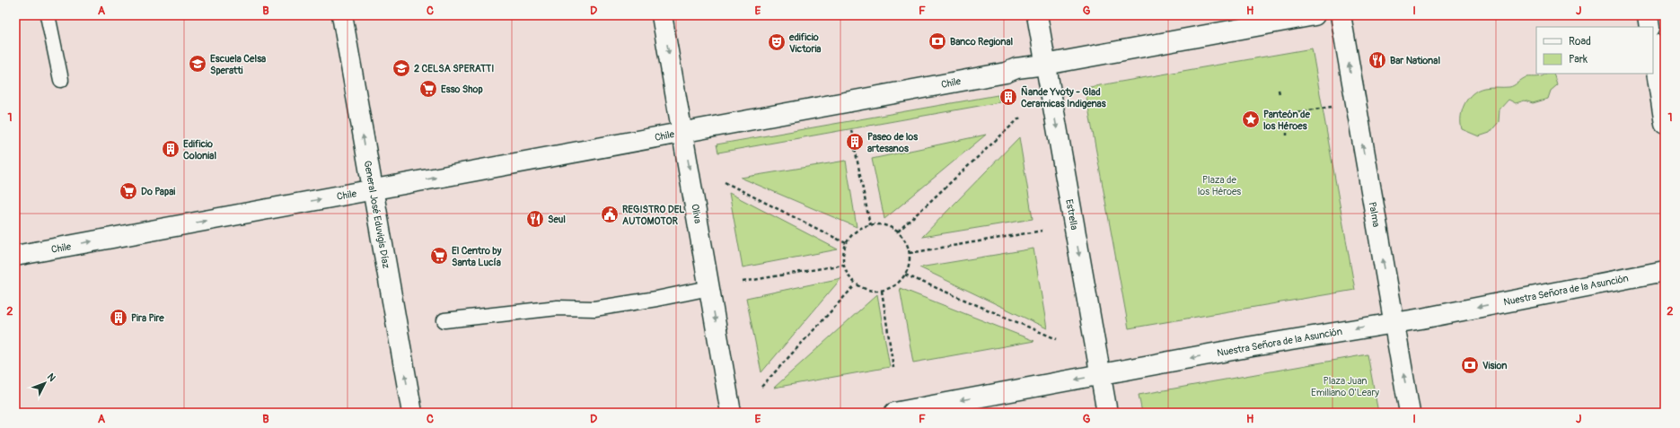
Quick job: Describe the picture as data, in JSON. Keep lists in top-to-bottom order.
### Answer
{
  "streets": {
    "street": [
      "Chile",
      "Oliva",
      "General José Eduvigis Díaz",
      "Estrella",
      "Palma",
      "Nuestra Señora de la Asunción"
    ]
  },
  "crossings": [
    ["Chile", "Oliva"],
    ["Chile", "General José Eduvigis Díaz"],
    ["Chile", "Estrella"],
    ["Estrella", "Nuestra Señora de la Asunción"],
    ["Palma", "Nuestra Señora de la Asunción"]
  ],
  "one_way": [
    "Chile",
    "Oliva",
    "General José Eduvigis Díaz",
    "Estrella",
    "Palma",
    "Nuestra Señora de la Asunción"
  ],
  "parks": ["Plaza de los Héroes", "Plaza Juan Emiliano O'Leary"],
  "places": {
    "bank": ["Banco Regional", "Vision"],
    "theatre": ["edificio Victoria"],
    "restaurant": ["Bar National", "Seul"],
    "school or university": ["Escuela Celsa Speratti", "2 CELSA SPERATTI"],
    "supermarket": ["Esso Shop", "Do Papai", "El Centro by Santa Lucía"],
    "building": [
      "Ñande Yvoty - Glad Ceramicas Indigenas",
      "Paseo de los artesanos",
      "Edificio Colonial",
      "Pira Pire"
    ],
    "place": ["Panteón de los Héroes"],
    "public building": ["REGISTRO DEL AUTOMOTOR"]
  },
  "legend": ["Road", "Park"],
  "north": "top right",
  "grid": {
    "columns": [
      "A",
      "B",
      "C",
      "D",
      "E",
      "F",
      "G",
      "H",
      "I",
      "J"
    ],
    "rows": ["1", "2"]
  }
}
